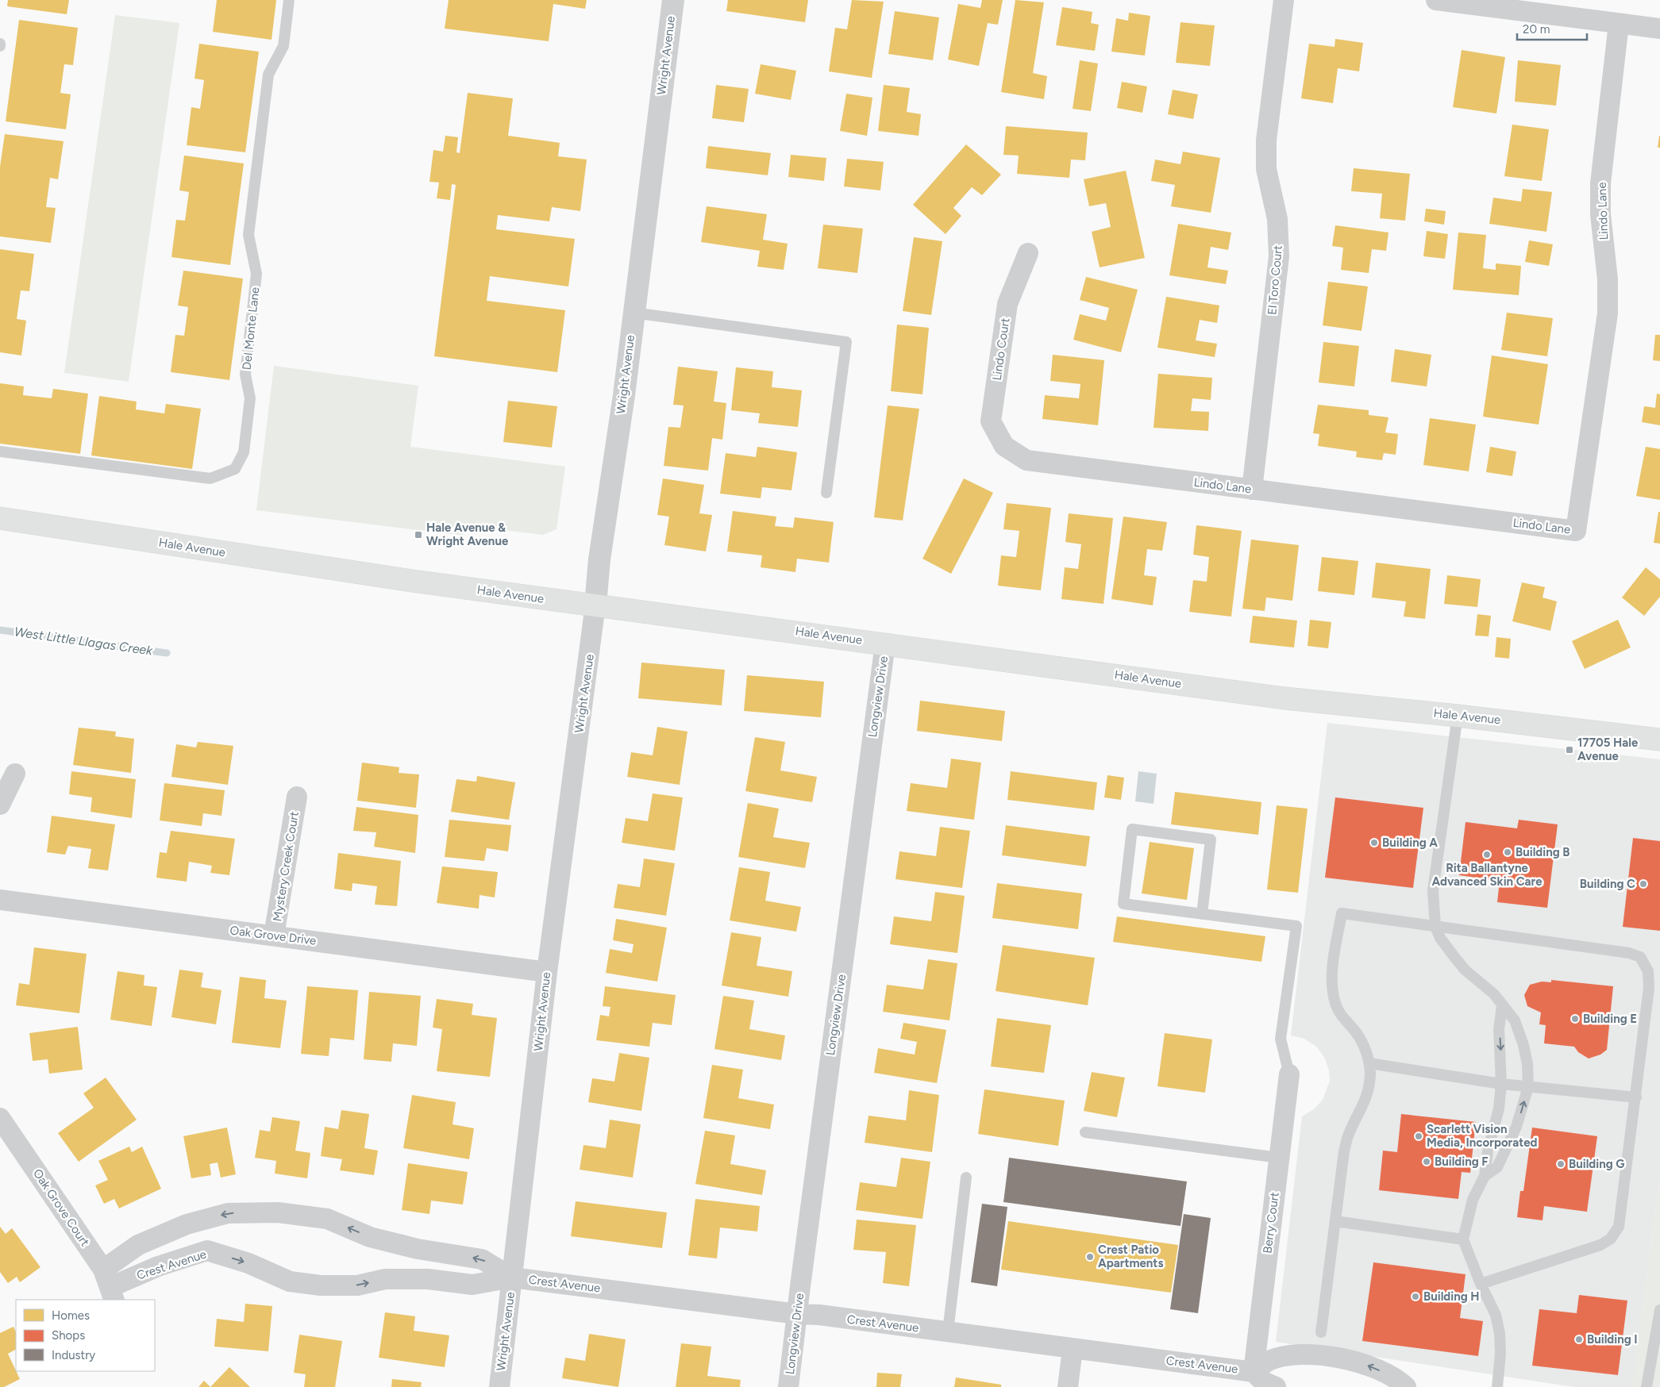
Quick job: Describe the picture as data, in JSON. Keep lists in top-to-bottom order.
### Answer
{
  "streets": {
    "main road": ["Hale Avenue"],
    "street": [
      "Wright Avenue",
      "Lindo Lane",
      "El Toro Court",
      "Lindo Court",
      "Longview Drive",
      "Mystery Creek Court",
      "Oak Grove Drive",
      "Oak Grove Court",
      "Berry Court",
      "Crest Avenue"
    ],
    "lane": ["Del Monte Lane"]
  },
  "crossings": [
    ["Wright Avenue", "Hale Avenue"],
    ["Wright Avenue", "Oak Grove Drive"],
    ["Wright Avenue", "Crest Avenue"],
    ["Lindo Lane", "El Toro Court"],
    ["Lindo Lane", "Lindo Court"],
    ["Hale Avenue", "Longview Drive"],
    ["Longview Drive", "Crest Avenue"],
    ["Mystery Creek Court", "Oak Grove Drive"],
    ["Oak Grove Court", "Crest Avenue"],
    ["Berry Court", "Crest Avenue"]
  ],
  "water": ["West Little Llagas Creek"],
  "places": {
    "transit": ["Hale Avenue & Wright Avenue", "17705 Hale Avenue"],
    "other": [
      "Building A",
      "Building B",
      "Rita Ballantyne Advanced Skin Care",
      "Building C",
      "Building E",
      "Scarlett Vision Media, Incorporated",
      "Building F",
      "Building G",
      "Crest Patio Apartments",
      "Building H",
      "Building I"
    ]
  },
  "legend": ["Homes", "Shops", "Industry"],
  "scale_bar": "20 m"
}
